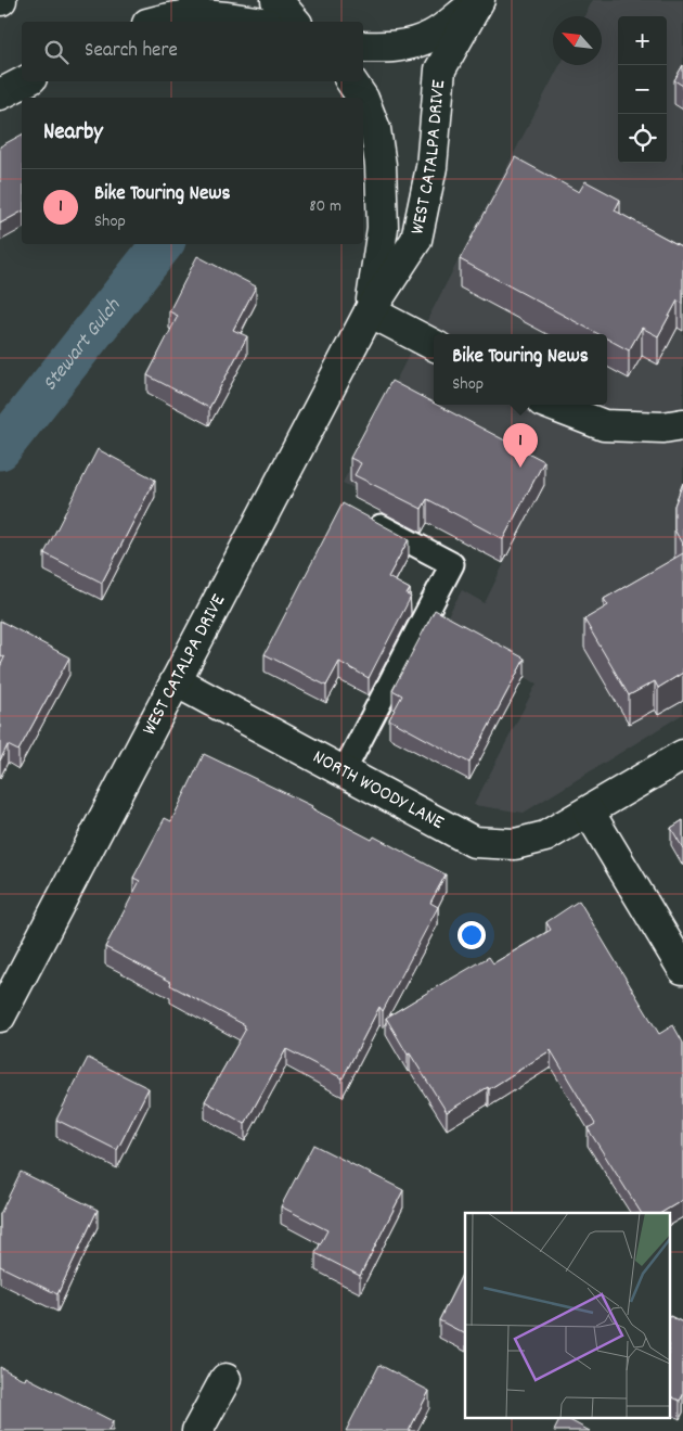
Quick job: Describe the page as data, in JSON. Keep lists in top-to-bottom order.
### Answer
{
  "streets": {
    "street": ["WEST CATALPA DRIVE", "NORTH WOODY LANE"]
  },
  "crossings": [
    ["WEST CATALPA DRIVE", "NORTH WOODY LANE"]
  ],
  "water": ["Stewart Gulch"],
  "north": "top left",
  "page": {
    "map_buttons": ["+", "−"],
    "search": "Search here",
    "heading": "Nearby",
    "list": [
      {
        "mark": "1",
        "name": "Bike Touring News",
        "note": "Shop",
        "value": "80 m"
      }
    ],
    "popup": ["Bike Touring News", "Shop"],
    "pins": "1"
  }
}
